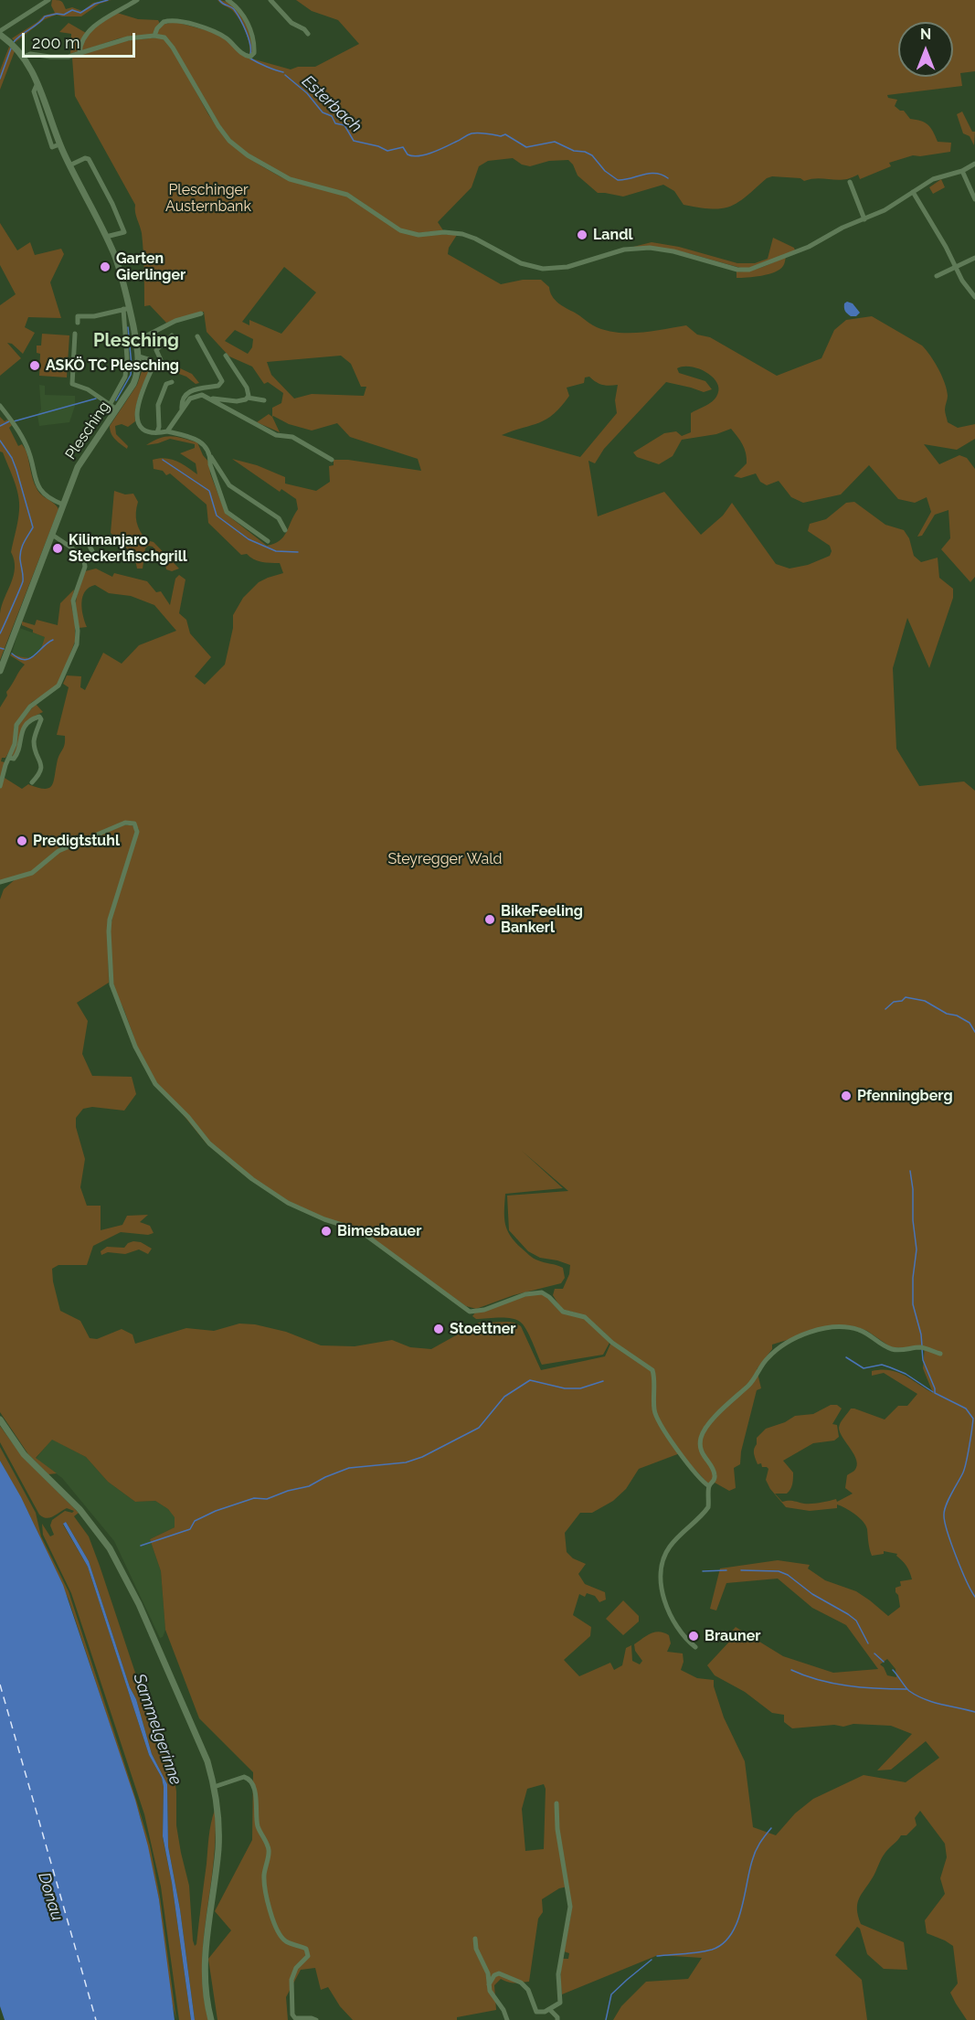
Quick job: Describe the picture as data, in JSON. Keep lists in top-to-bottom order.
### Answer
{
  "streets": {
    "main road": ["Plesching"]
  },
  "districts": ["Plesching"],
  "water": ["Esterbach", "Sammelgerinne", "Donau"],
  "parks": ["Pleschinger Austernbank", "Steyregger Wald"],
  "places": [
    "Landl",
    "Garten Gierlinger",
    "ASKÖ TC Plesching",
    "Kilimanjaro Steckerlfischgrill",
    "Predigtstuhl",
    "BikeFeeling Bankerl",
    "Pfenningberg",
    "Bimesbauer",
    "Stoettner",
    "Brauner"
  ],
  "scale_bar": "200 m",
  "north": "top"
}
